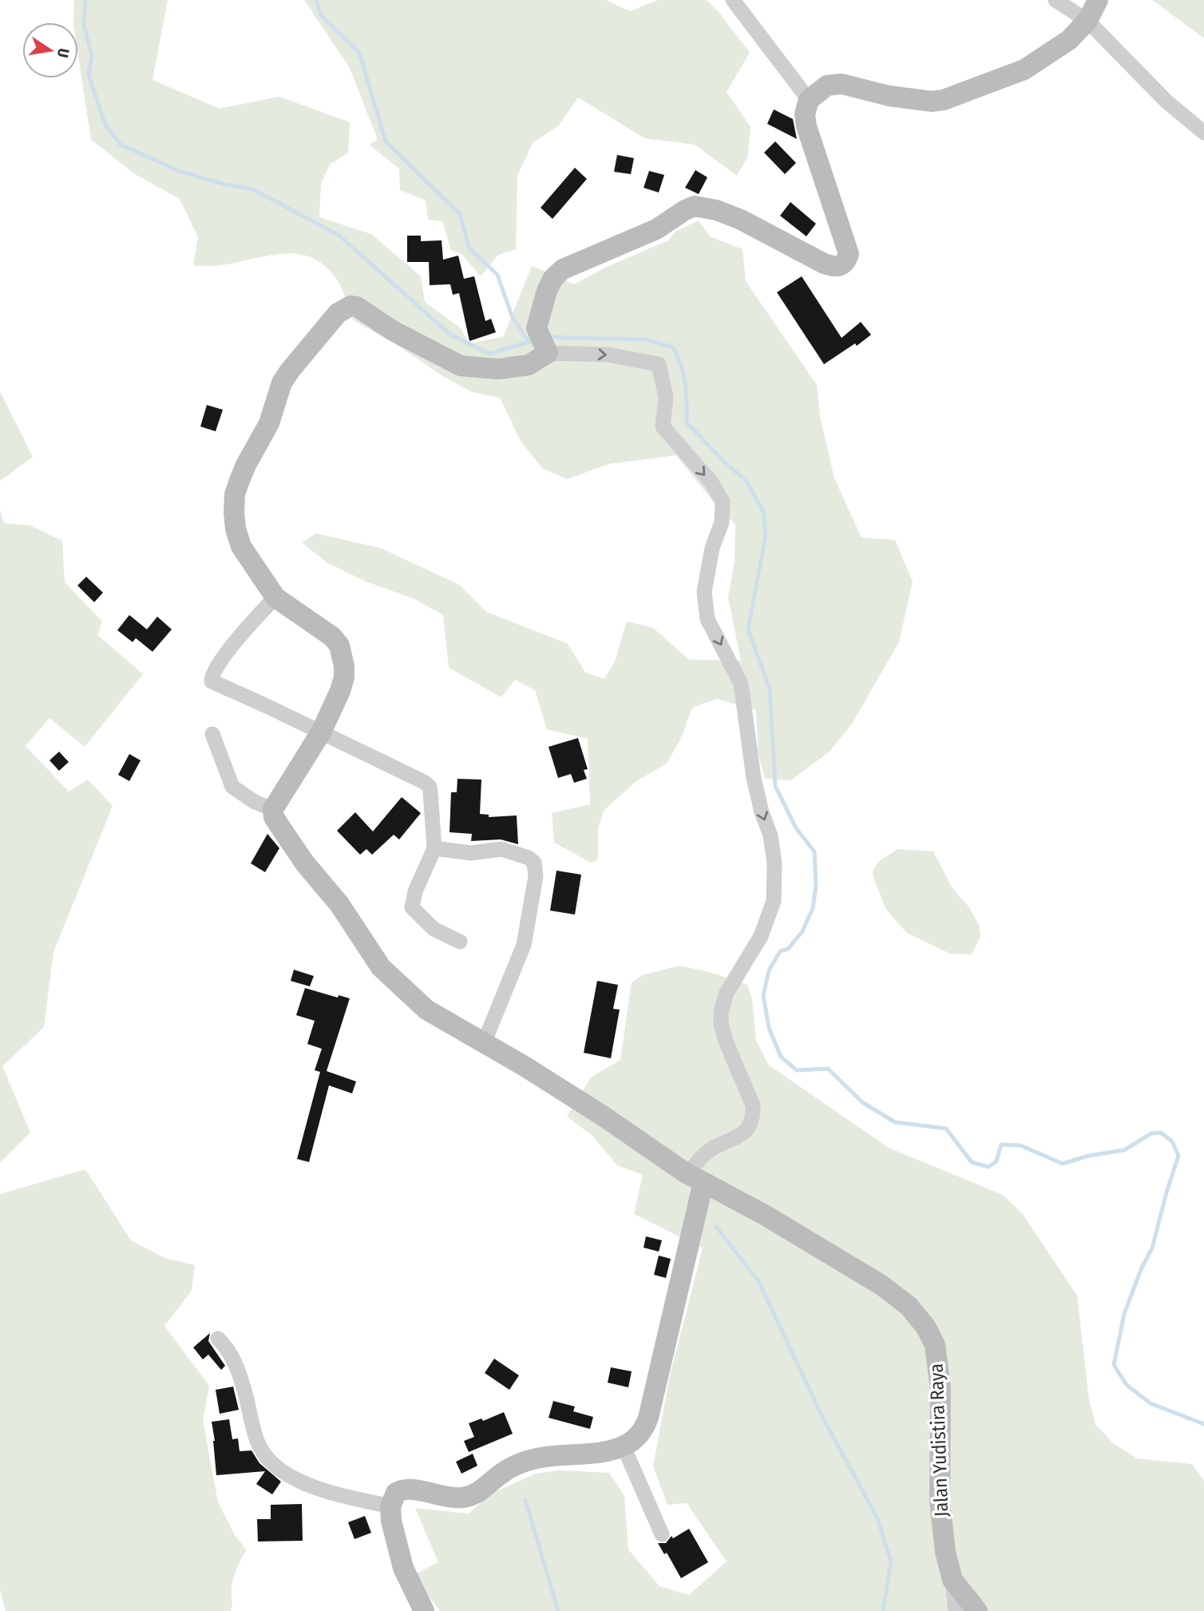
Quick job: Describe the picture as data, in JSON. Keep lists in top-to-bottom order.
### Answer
{
  "streets": {
    "street": ["Jalan Yudistira Raya"]
  },
  "north": "right"
}
